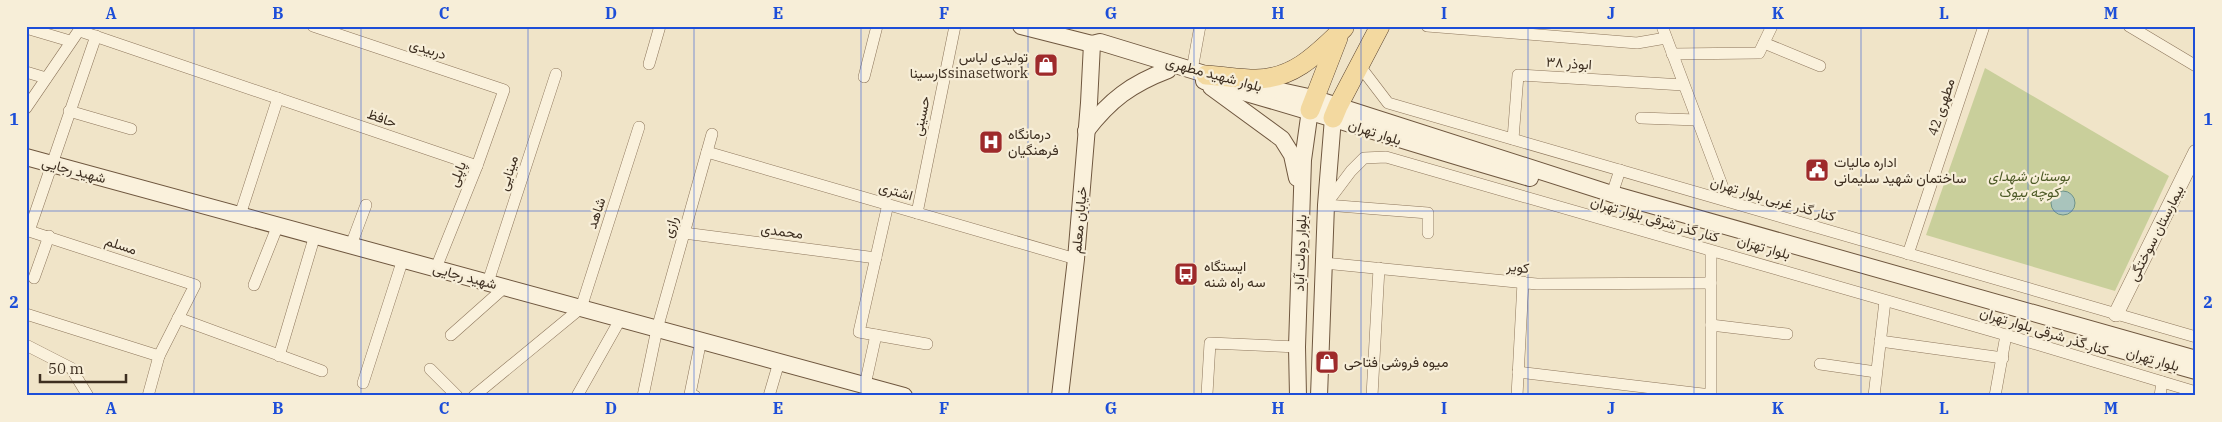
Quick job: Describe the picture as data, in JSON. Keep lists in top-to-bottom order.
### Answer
{
  "streets": {
    "main road": [
      "بلوار شهید مطهری",
      "بلوار تهران",
      "شهید رجایی",
      "خیابان معلم",
      "بلوار دولت آباد"
    ],
    "street": [
      "دربیدی",
      "۳۸ ابوذر",
      "مطهری 42",
      "حسینی",
      "حافظ",
      "مینایی",
      "پاپلی",
      "اشتری",
      "کنار گذر غربی بلوار تهران",
      "شاهد",
      "کنار گذر شرقی بلوار تهران",
      "رازی",
      "محمدی",
      "بیمارستان سوختگی",
      "مسلم",
      "کویر"
    ]
  },
  "crossings": [
    ["دربیدی", "پاپلی"],
    ["۳۸ ابوذر", "کنار گذر غربی بلوار تهران"],
    ["بلوار شهید مطهری", "بلوار تهران"],
    ["بلوار شهید مطهری", "خیابان معلم"],
    ["بلوار شهید مطهری", "بلوار دولت آباد"],
    ["مطهری 42", "کنار گذر غربی بلوار تهران"],
    ["حسینی", "اشتری"],
    ["حافظ", "پاپلی"],
    ["بلوار تهران", "بلوار دولت آباد"],
    ["شهید رجایی", "مینایی"],
    ["شهید رجایی", "پاپلی"],
    ["شهید رجایی", "شاهد"],
    ["شهید رجایی", "رازی"],
    ["شهید رجایی", "مسلم"],
    ["اشتری", "خیابان معلم"],
    ["اشتری", "رازی"],
    ["کنار گذر غربی بلوار تهران", "بیمارستان سوختگی"],
    ["کنار گذر شرقی بلوار تهران", "بلوار دولت آباد"],
    ["رازی", "محمدی"],
    ["بلوار دولت آباد", "کویر"]
  ],
  "parks": ["بوستان شهدای کوچه بیوک"],
  "places": {
    "shop": ["تولیدی لباس کارسیناsinasetwork", "میوه فروشی فتاحی"],
    "hospital": ["درمانگاه فرهنگیان"],
    "public building": ["اداره مالیات ساختمان شهید سلیمانی"],
    "bus stop": ["ایستگاه سه راه شنه"]
  },
  "scale_bar": "50 m",
  "grid": {
    "columns": [
      "A",
      "B",
      "C",
      "D",
      "E",
      "F",
      "G",
      "H",
      "I",
      "J",
      "K",
      "L",
      "M"
    ],
    "rows": ["1", "2"]
  }
}
